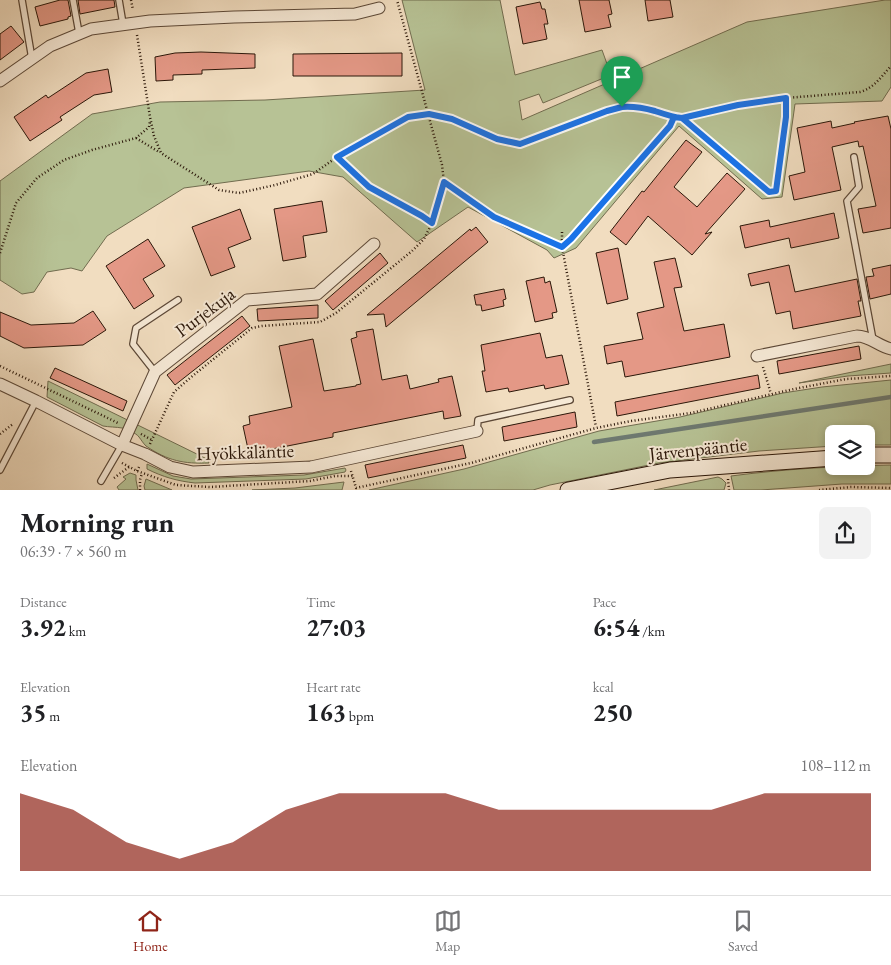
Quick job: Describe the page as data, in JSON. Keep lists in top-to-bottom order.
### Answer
{
  "streets": {
    "main road": ["Järvenpääntie"],
    "street": ["Purjekuja", "Hyökkäläntie"]
  },
  "crossings": [
    ["Purjekuja", "Hyökkäläntie"]
  ],
  "page": {
    "heading": ["Morning run", "06:39 · 7 × 560 m"],
    "stats": [
      ["Distance", "3.92 km"],
      ["Time", "27:03"],
      ["Pace", "6:54 /km"],
      ["Elevation", "35 m"],
      ["Heart rate", "163 bpm"],
      ["kcal", "250"]
    ],
    "chart": ["Elevation", "108–112 m"],
    "tabs": ["Home", "Map", "Saved"]
  }
}
